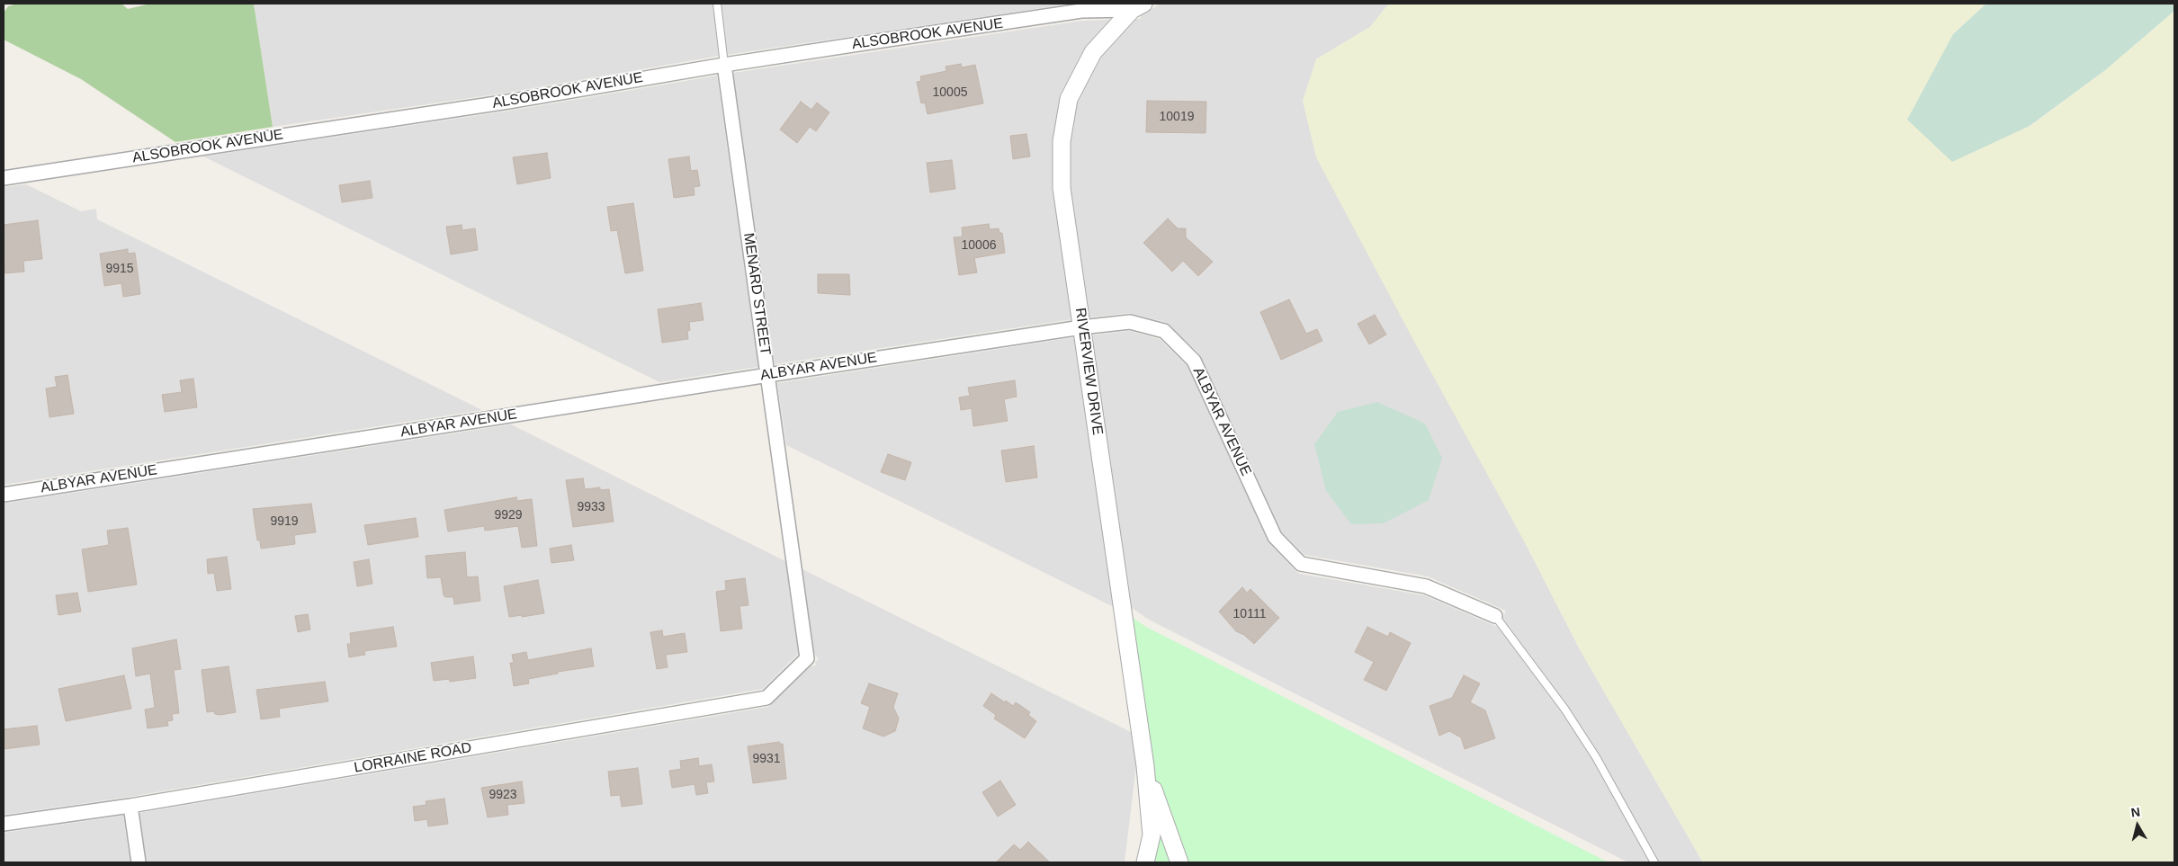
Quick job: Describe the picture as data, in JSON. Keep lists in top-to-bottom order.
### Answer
{
  "streets": {
    "street": [
      "ALSOBROOK AVENUE",
      "MENARD STREET",
      "ALBYAR AVENUE",
      "RIVERVIEW DRIVE",
      "LORRAINE ROAD"
    ]
  },
  "crossings": [
    ["ALSOBROOK AVENUE", "MENARD STREET"],
    ["ALSOBROOK AVENUE", "RIVERVIEW DRIVE"],
    ["MENARD STREET", "ALBYAR AVENUE"],
    ["MENARD STREET", "LORRAINE ROAD"],
    ["ALBYAR AVENUE", "RIVERVIEW DRIVE"]
  ],
  "house_numbers": [
    "10005",
    "10019",
    "10006",
    "9915",
    "9933",
    "9929",
    "9919",
    "10111",
    "9931",
    "9923"
  ],
  "north": "top"
}
